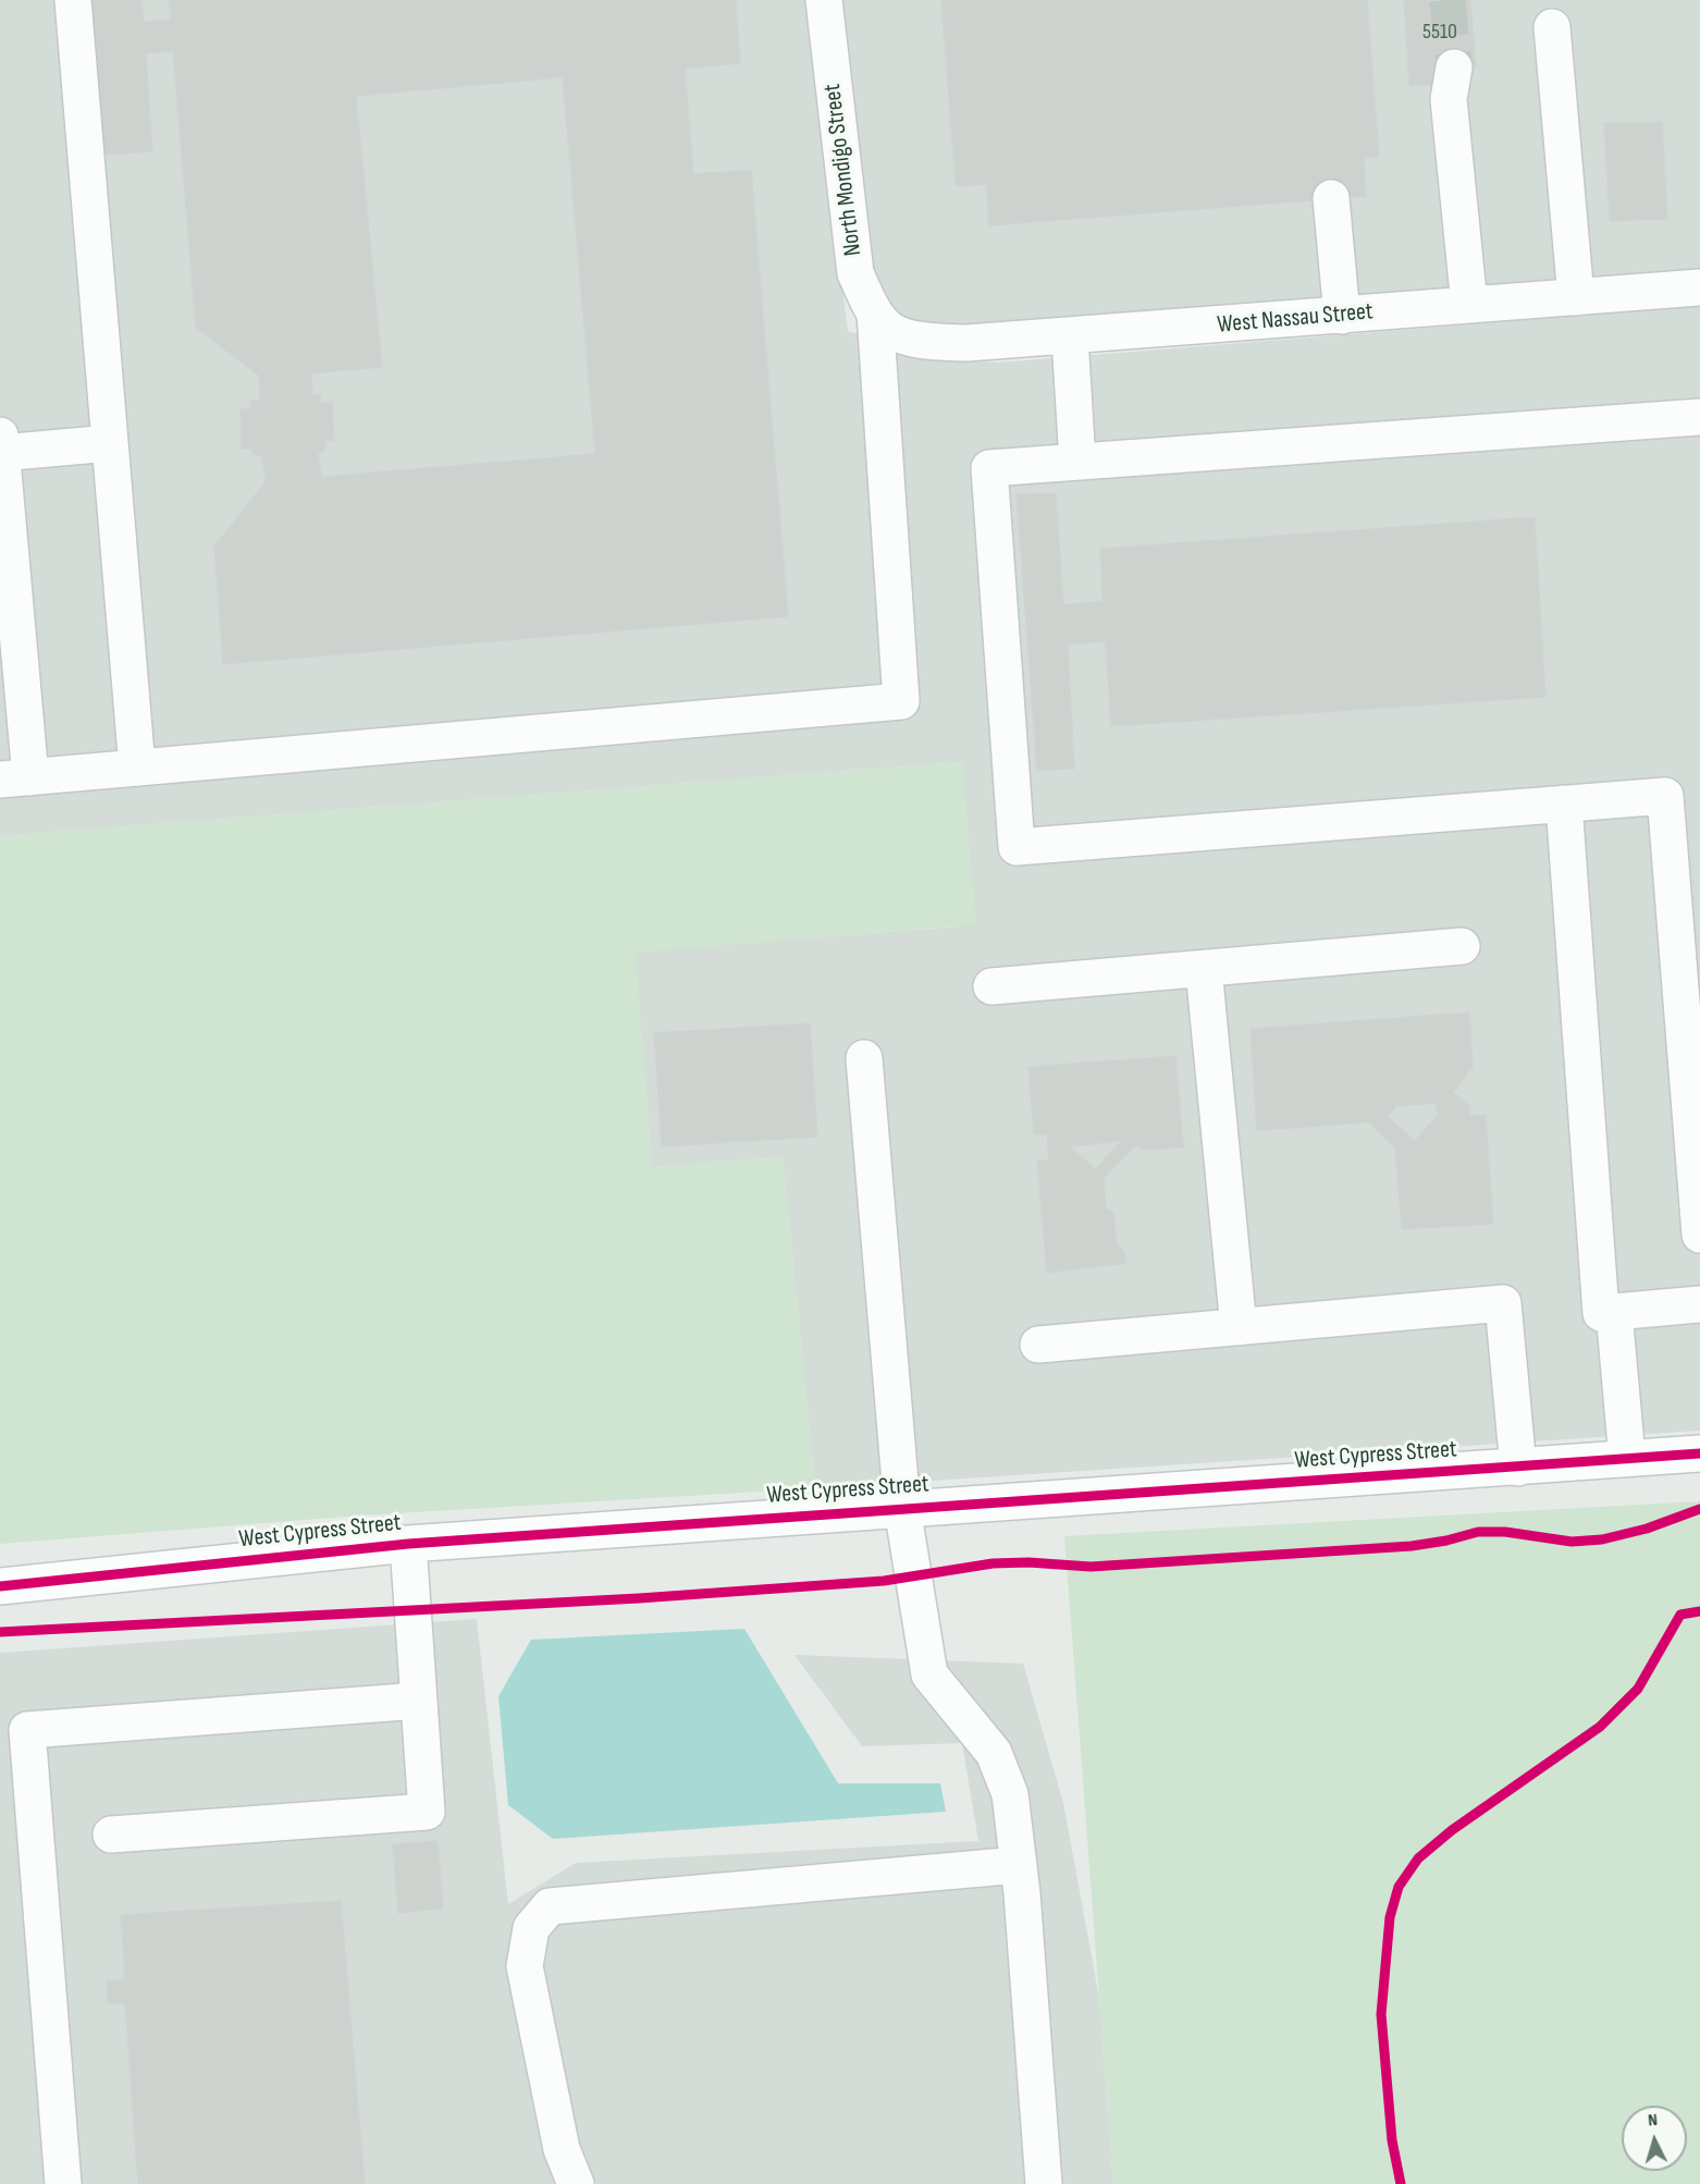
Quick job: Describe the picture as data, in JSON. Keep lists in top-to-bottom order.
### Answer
{
  "streets": {
    "street": ["North Mondigo Street", "West Nassau Street", "West Cypress Street"]
  },
  "crossings": [
    ["North Mondigo Street", "West Nassau Street"]
  ],
  "house_numbers": ["5510"],
  "north": "top"
}
